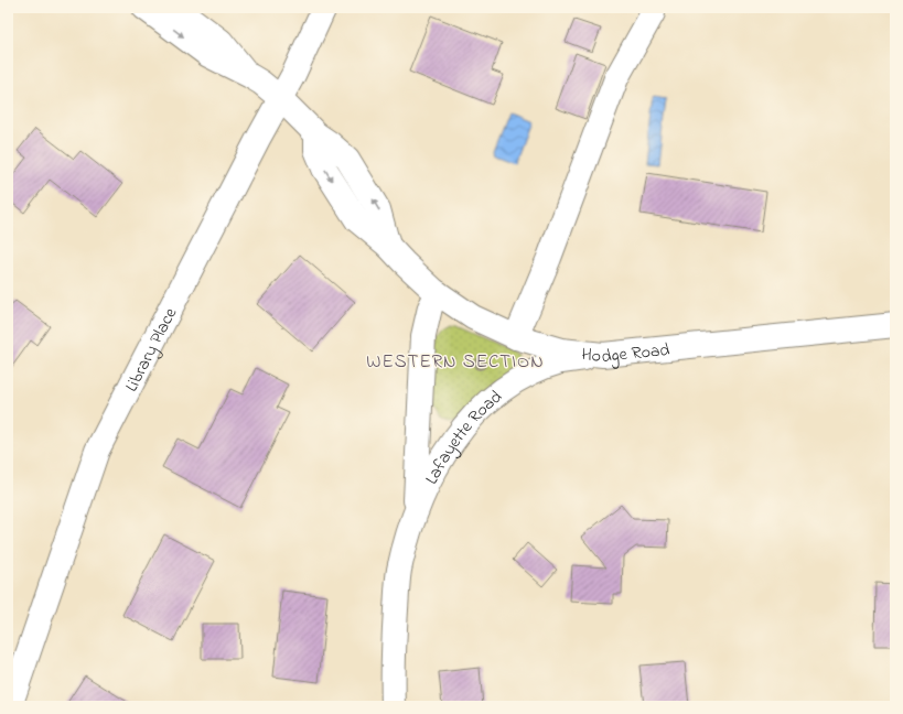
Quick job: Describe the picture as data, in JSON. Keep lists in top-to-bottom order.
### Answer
{
  "streets": {
    "street": ["Library Place", "Hodge Road", "Lafayette Road"]
  },
  "crossings": [
    ["Library Place", "Hodge Road"],
    ["Hodge Road", "Lafayette Road"]
  ],
  "districts": ["WESTERN SECTION"]
}
